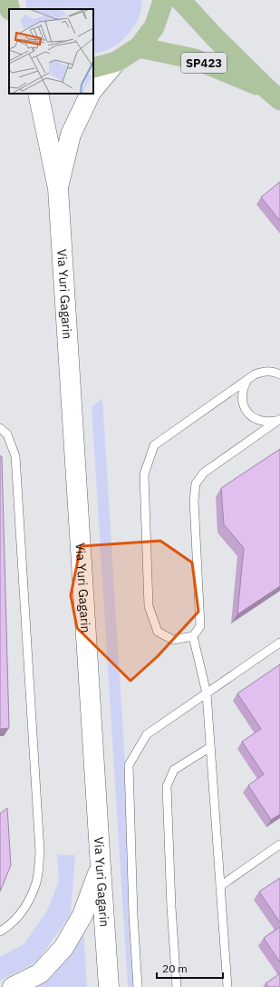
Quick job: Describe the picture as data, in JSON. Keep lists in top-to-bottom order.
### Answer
{
  "streets": {
    "main road": ["SP423", "Via Yuri Gagarin"]
  },
  "scale_bar": "20 m"
}
